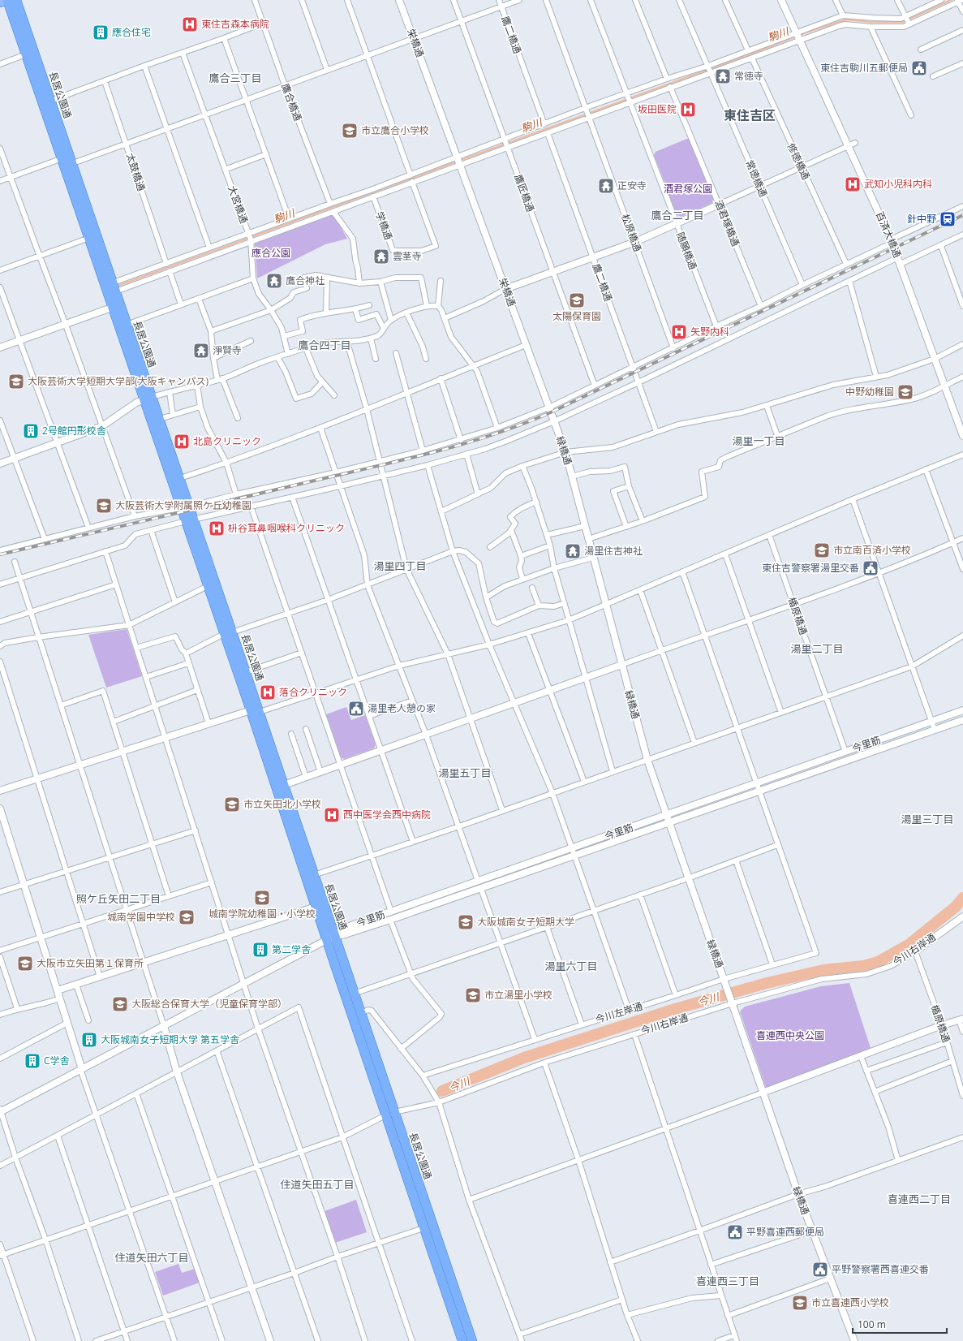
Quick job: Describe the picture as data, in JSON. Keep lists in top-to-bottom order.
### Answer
{
  "streets": {
    "highway": ["長居公園通"],
    "street": [
      "鷹二橋通",
      "栄橋通",
      "鷹合橋通",
      "修徳橋通",
      "太鼓橋通",
      "常徳橋通",
      "鷹匠橋通",
      "大宮橋通",
      "酒君塚橋通",
      "学橋通",
      "松原橋通",
      "百済大橋通",
      "随願橋通",
      "緑橋通",
      "楯原橋通",
      "今里筋",
      "今川右岸通",
      "今川左岸通"
    ]
  },
  "crossings": [
    ["栄橋通", "緑橋通"],
    ["長居公園通", "今里筋"],
    ["長居公園通", "今川右岸通"],
    ["緑橋通", "今里筋"],
    ["緑橋通", "今川右岸通"],
    ["緑橋通", "今川左岸通"],
    ["楯原橋通", "今里筋"],
    ["楯原橋通", "今川右岸通"]
  ],
  "districts": [
    "鷹合三丁目",
    "東住吉区",
    "鷹合二丁目",
    "鷹合四丁目",
    "湯里一丁目",
    "湯里四丁目",
    "湯里二丁目",
    "湯里五丁目",
    "湯里三丁目",
    "照ケ丘矢田二丁目",
    "湯里六丁目",
    "住道矢田五丁目",
    "喜連西二丁目",
    "住道矢田六丁目",
    "喜連西三丁目"
  ],
  "water": ["駒川", "今川"],
  "parks": ["酒君塚公園", "應合公園", "喜連西中央公園"],
  "places": {
    "hospital": [
      "東住吉森本病院",
      "坂田医院",
      "武知小児科内科",
      "矢野内科",
      "北島クリニック",
      "枡谷耳鼻咽喉科クリニック",
      "落合クリニック",
      "西中医学会西中病院"
    ],
    "building": [
      "應合住宅",
      "2号館円形校舎",
      "第二学舎",
      "大阪城南女子短期大学 第五学舎",
      "C学舎"
    ],
    "public building": [
      "東住吉駒川五郵便局",
      "東住吉警察署湯里交番",
      "湯里老人憩の家",
      "平野喜連西郵便局",
      "平野警察署西喜連交番"
    ],
    "temple": [
      "常徳寺",
      "正安寺",
      "雲茎寺",
      "鷹合神社",
      "淨賢寺",
      "湯里住吉神社"
    ],
    "school or university": [
      "市立鷹合小学校",
      "太陽保育園",
      "大阪芸術大学短期大学部(大阪キャンパス)",
      "中野幼稚園",
      "大阪芸術大学附属照ケ丘幼稚園",
      "市立南百済小学校",
      "市立矢田北小学校",
      "城南学院幼稚園・小学校",
      "城南学園中学校",
      "大阪城南女子短期大学",
      "大阪市立矢田第１保育所",
      "市立湯里小学校",
      "大阪総合保育大学（児童保育学部）",
      "市立喜連西小学校"
    ],
    "station": ["針中野"]
  },
  "scale_bar": "100 m"
}
